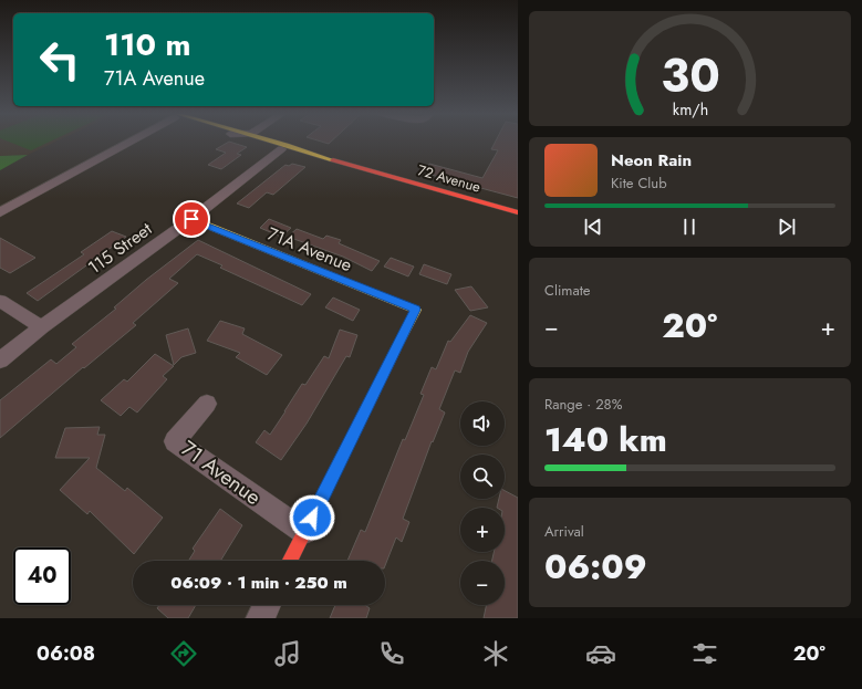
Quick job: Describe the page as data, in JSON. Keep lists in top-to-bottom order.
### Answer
{
  "streets": {
    "main road": ["72 Avenue", "71A Avenue"],
    "street": ["115 Street", "71 Avenue"]
  },
  "crossings": [
    ["72 Avenue", "115 Street"],
    ["115 Street", "71A Avenue"],
    ["71A Avenue", "71 Avenue"]
  ],
  "page": {
    "turn": ["110 m", "71A Avenue"],
    "song": ["Neon Rain", "Kite Club"],
    "tile": [
      "Climate",
      ["Range · 28%", "140 km"],
      ["Arrival", "06:09"]
    ],
    "heat": ["−", "20°", "+"],
    "map_buttons": ["+", "−"],
    "limit": "40",
    "trip": "06:09 · 1 min · 250 m",
    "tabs": ["06:08", "20°"],
    "gauge": ["30", "km/h"]
  }
}
